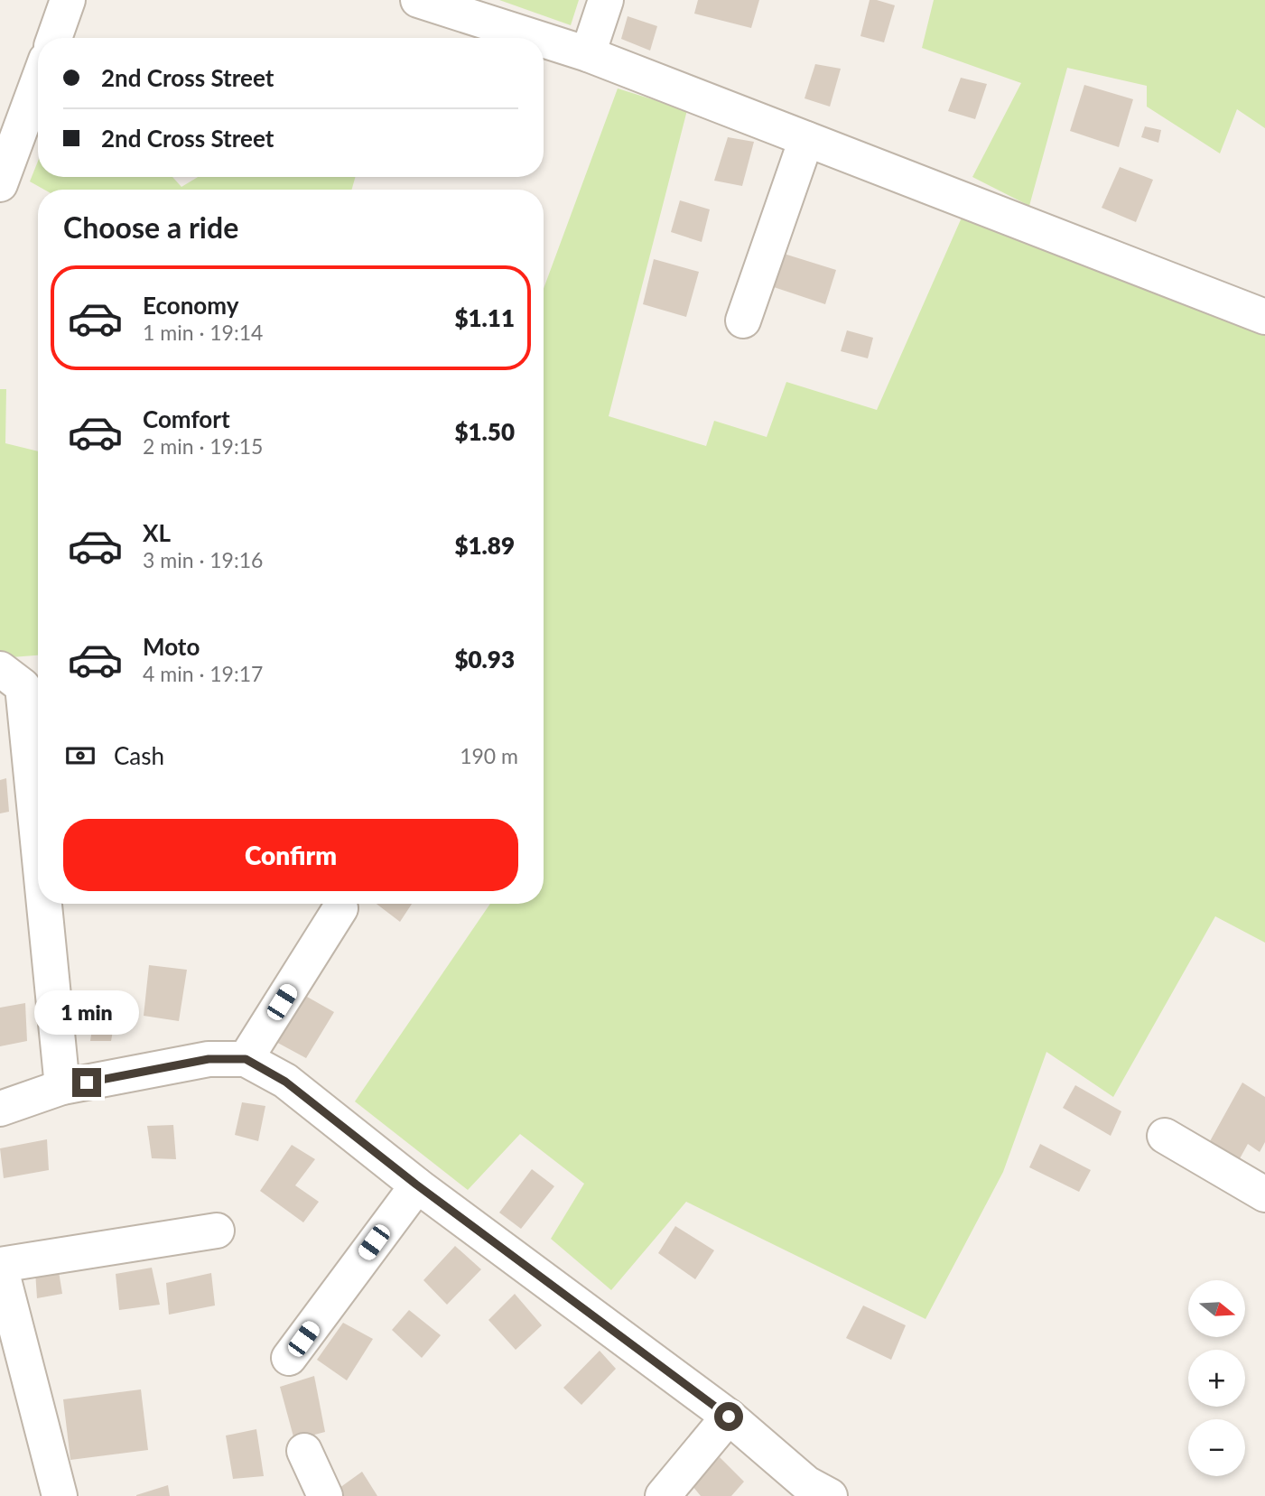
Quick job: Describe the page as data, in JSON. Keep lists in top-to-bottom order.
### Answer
{
  "north": "right",
  "page": {
    "banner": ["2nd Cross Street", "2nd Cross Street"],
    "heading": "Choose a ride",
    "list": [
      {
        "name": "Economy",
        "note": "1 min · 19:14",
        "value": "$1.11"
      },
      {
        "name": "Comfort",
        "note": "2 min · 19:15",
        "value": "$1.50"
      },
      {
        "name": "XL",
        "note": "3 min · 19:16",
        "value": "$1.89"
      },
      {
        "name": "Moto",
        "note": "4 min · 19:17",
        "value": "$0.93"
      }
    ],
    "pay": ["Cash", "190 m"],
    "buttons": "Confirm",
    "bubble": "1 min",
    "map_buttons": ["+", "−"]
  }
}
